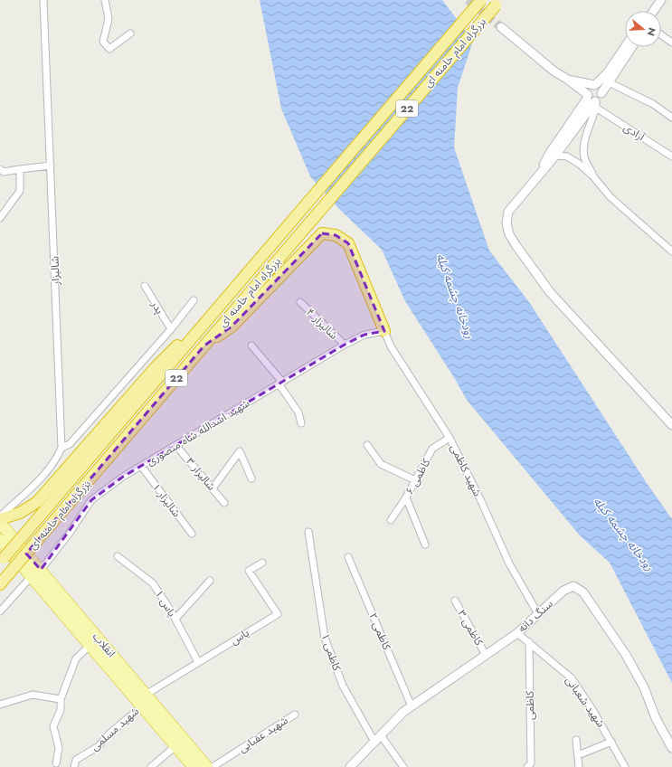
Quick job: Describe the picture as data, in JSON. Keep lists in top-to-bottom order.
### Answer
{
  "streets": {
    "highway": ["بزرگراه امام خامنه ای", "22"],
    "main road": ["انقلاب"],
    "street": [
      "آزادی",
      "شالیزار",
      "پدر",
      "شالیزار ۴",
      "شهید اسدالله شاه منصوری",
      "شهید کاظمی",
      "شالیزار ۳",
      "کاظمی ۶",
      "شالیزار ۱",
      "یاس ۱",
      "سنگ دانه",
      "کاظمی ۳",
      "کاظمی ۲",
      "یاس",
      "کاظمی ۱",
      "شهید شعبانی",
      "کاظمی",
      "شهید مسلمی",
      "شهید عقبایی"
    ]
  },
  "crossings": [
    ["شالیزار ۴", "شهید اسدالله شاه منصوری"],
    ["شهید اسدالله شاه منصوری", "شهید کاظمی"],
    ["شهید اسدالله شاه منصوری", "شالیزار ۳"],
    ["شهید اسدالله شاه منصوری", "شالیزار ۱"],
    ["شهید اسدالله شاه منصوری", "انقلاب"],
    ["شهید کاظمی", "کاظمی ۶"],
    ["شهید کاظمی", "سنگ دانه"],
    ["یاس ۱", "یاس"],
    ["سنگ دانه", "کاظمی ۳"],
    ["سنگ دانه", "کاظمی ۲"],
    ["سنگ دانه", "کاظمی ۱"],
    ["سنگ دانه", "شهید شعبانی"],
    ["یاس", "انقلاب"],
    ["انقلاب", "شهید مسلمی"],
    ["شهید شعبانی", "کاظمی"]
  ],
  "water": ["رودخانه چشمه کیله"],
  "north": "right"
}
